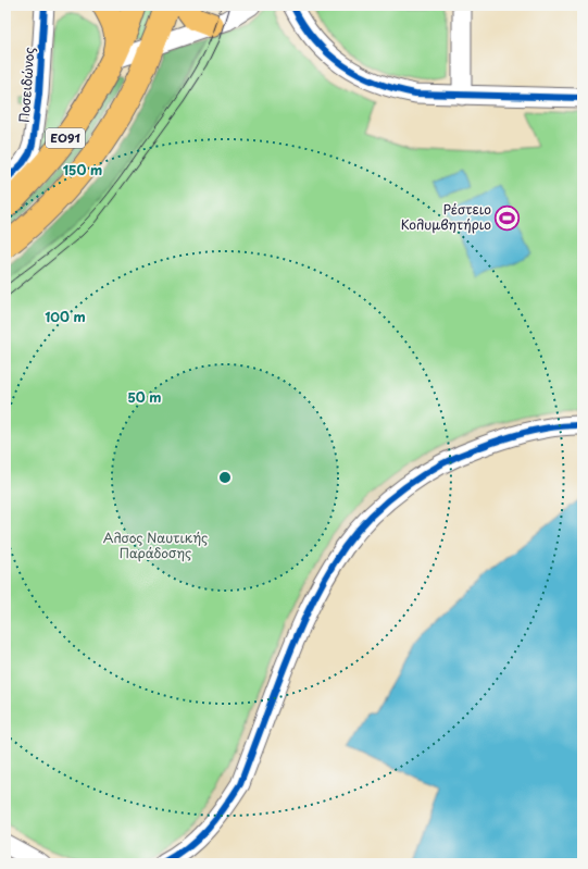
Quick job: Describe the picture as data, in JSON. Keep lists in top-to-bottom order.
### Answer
{
  "streets": {
    "highway": ["ΕΟ91"],
    "street": ["Ποσειδώνος"]
  },
  "parks": ["Αλσος Ναυτικής Παράδοσης"],
  "places": {
    "sports": ["Ρέστειο Κολυμβητήριο"]
  },
  "rings": ["150 m", "100 m", "50 m"]
}
